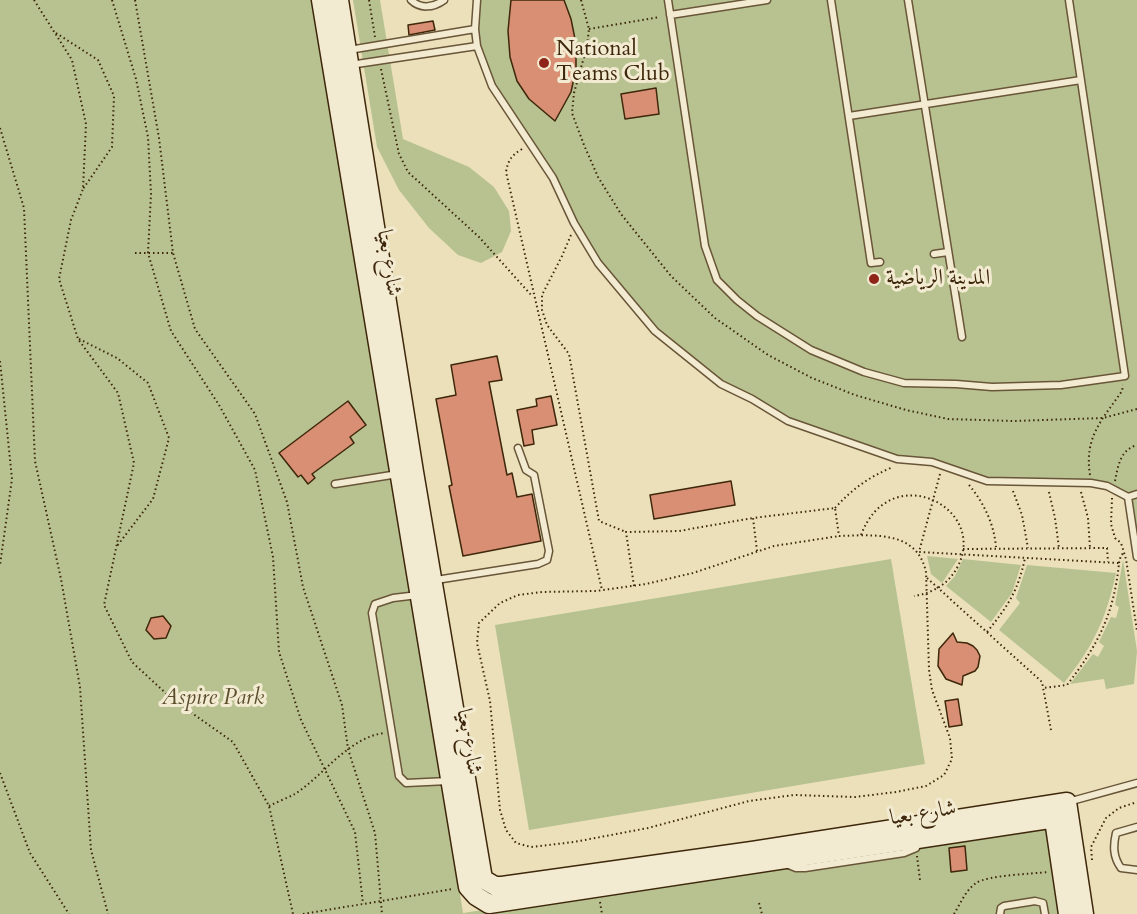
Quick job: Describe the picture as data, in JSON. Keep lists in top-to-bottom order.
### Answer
{
  "streets": {
    "street": ["شارع بعيا"]
  },
  "parks": ["Aspire Park"],
  "places": ["National Teams Club", "المدينة الرياضية"]
}
